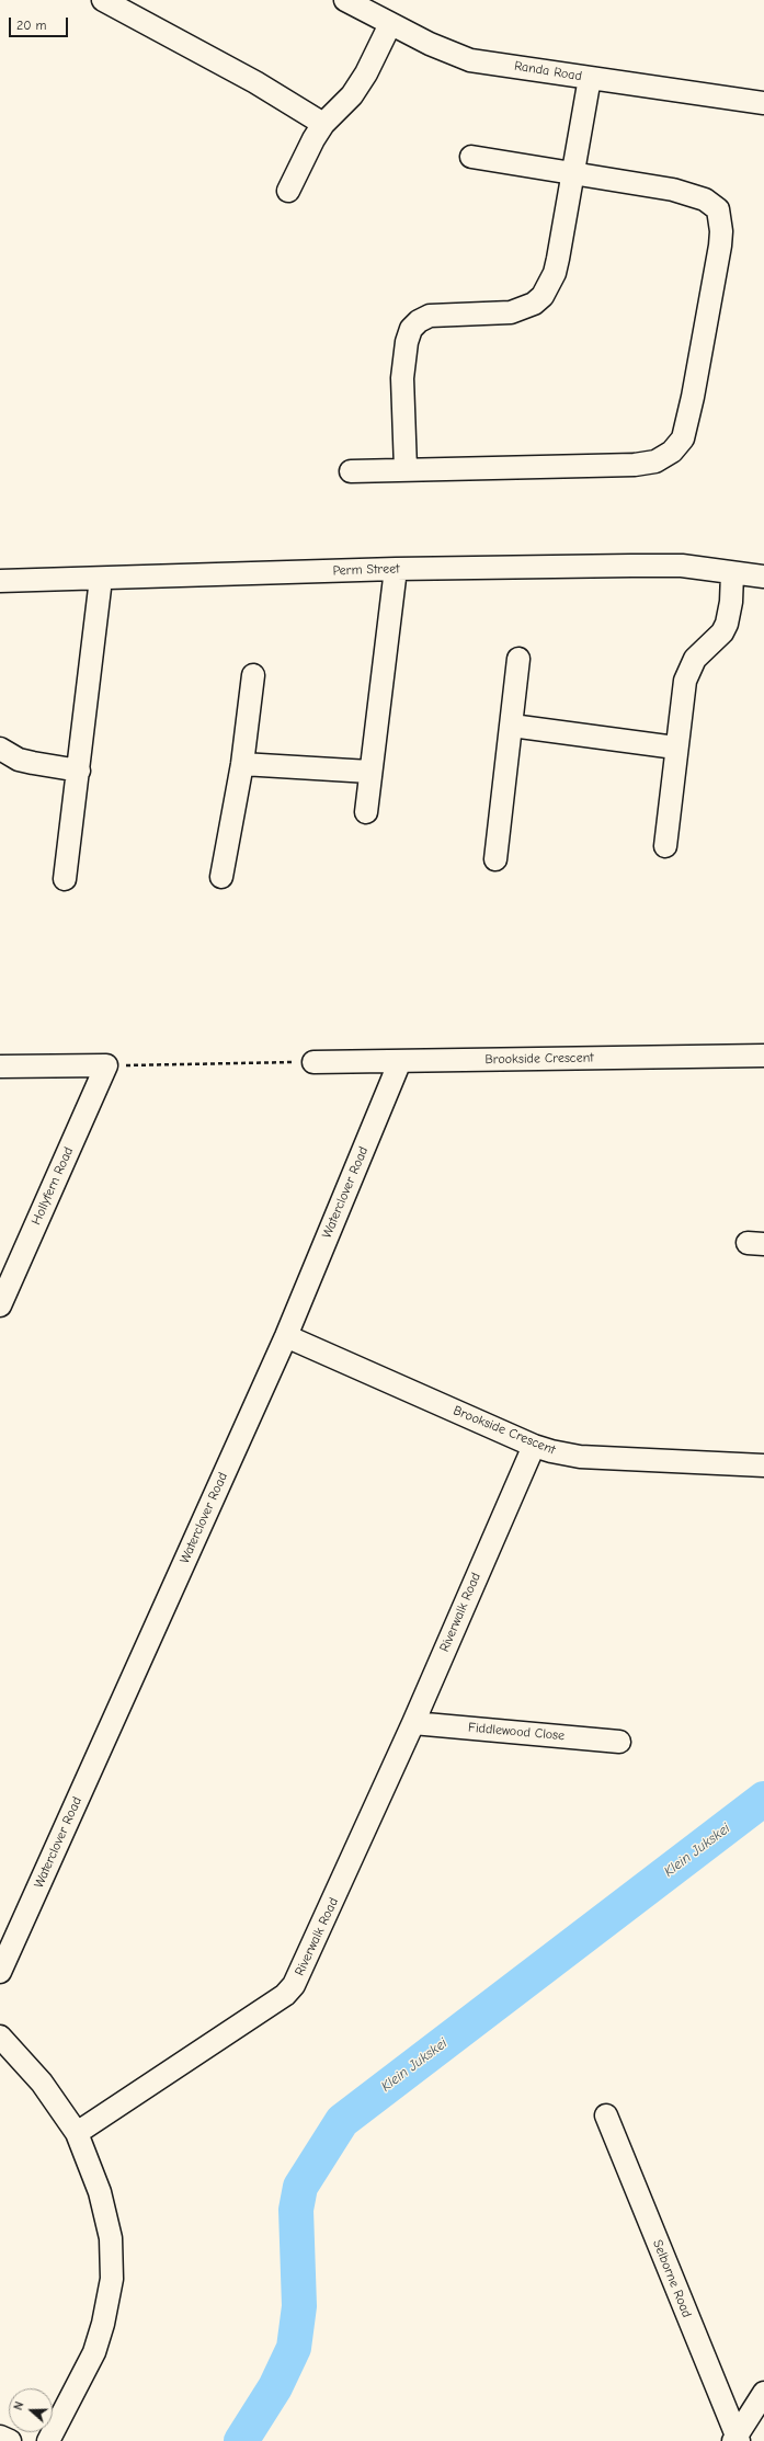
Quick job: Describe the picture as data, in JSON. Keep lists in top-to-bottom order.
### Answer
{
  "streets": {
    "street": [
      "Randa Road",
      "Perm Street",
      "Brookside Crescent",
      "Hollyfern Road",
      "Waterclover Road",
      "Riverwalk Road",
      "Fiddlewood Close",
      "Selborne Road"
    ]
  },
  "crossings": [
    ["Brookside Crescent", "Waterclover Road"],
    ["Brookside Crescent", "Riverwalk Road"],
    ["Riverwalk Road", "Fiddlewood Close"]
  ],
  "water": ["Klein Jukskei"],
  "scale_bar": "20 m",
  "north": "left"
}
